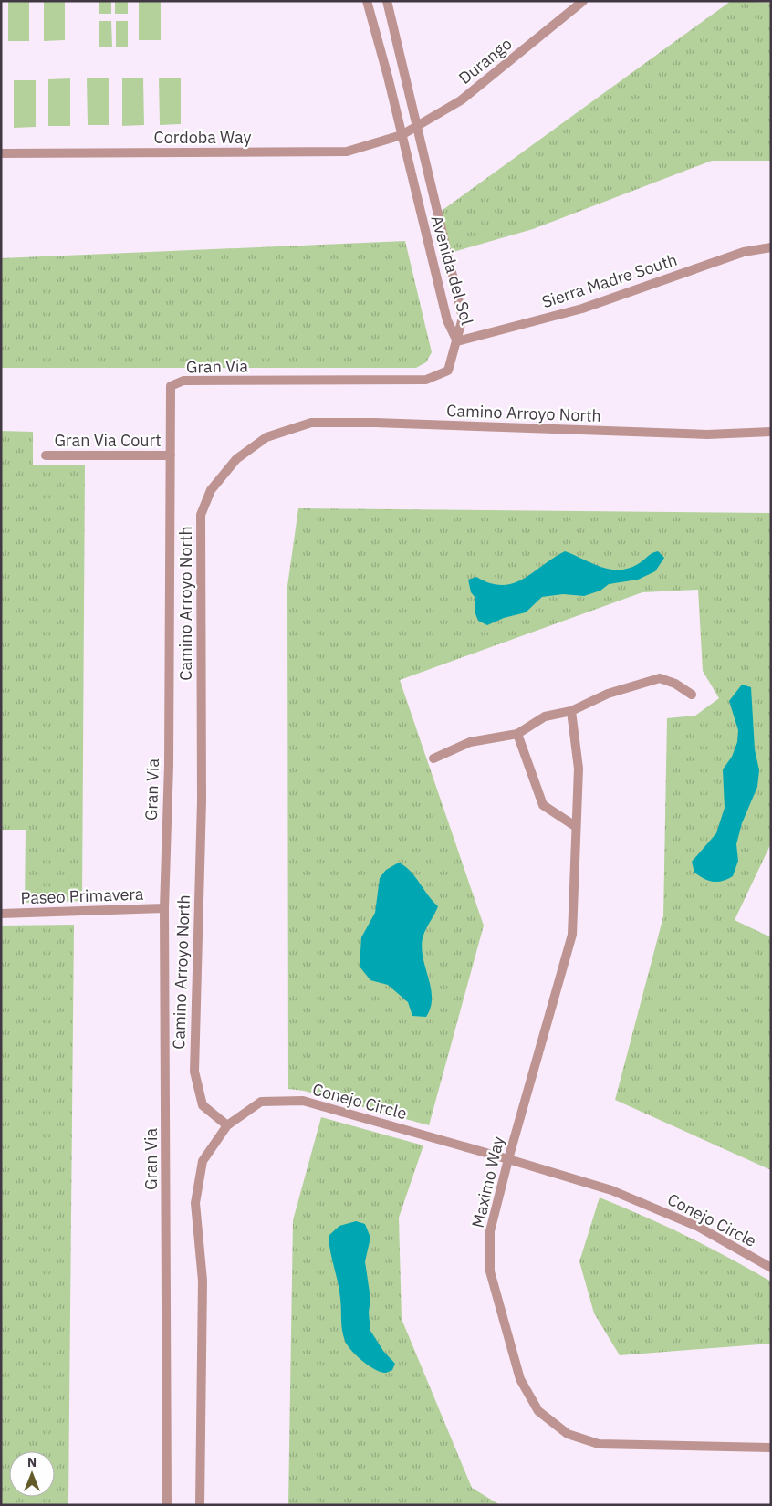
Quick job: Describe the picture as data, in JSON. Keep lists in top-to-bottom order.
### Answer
{
  "streets": {
    "street": [
      "Durango",
      "Cordoba Way",
      "Avenida del Sol",
      "Sierra Madre South",
      "Gran Via",
      "Camino Arroyo North",
      "Gran Via Court",
      "Paseo Primavera",
      "Conejo Circle",
      "Maximo Way"
    ]
  },
  "crossings": [
    ["Durango", "Cordoba Way"],
    ["Durango", "Avenida del Sol"],
    ["Cordoba Way", "Avenida del Sol"],
    ["Avenida del Sol", "Sierra Madre South"],
    ["Avenida del Sol", "Gran Via"],
    ["Sierra Madre South", "Gran Via"],
    ["Gran Via", "Gran Via Court"],
    ["Gran Via", "Paseo Primavera"],
    ["Camino Arroyo North", "Conejo Circle"],
    ["Conejo Circle", "Maximo Way"]
  ],
  "north": "top"
}
